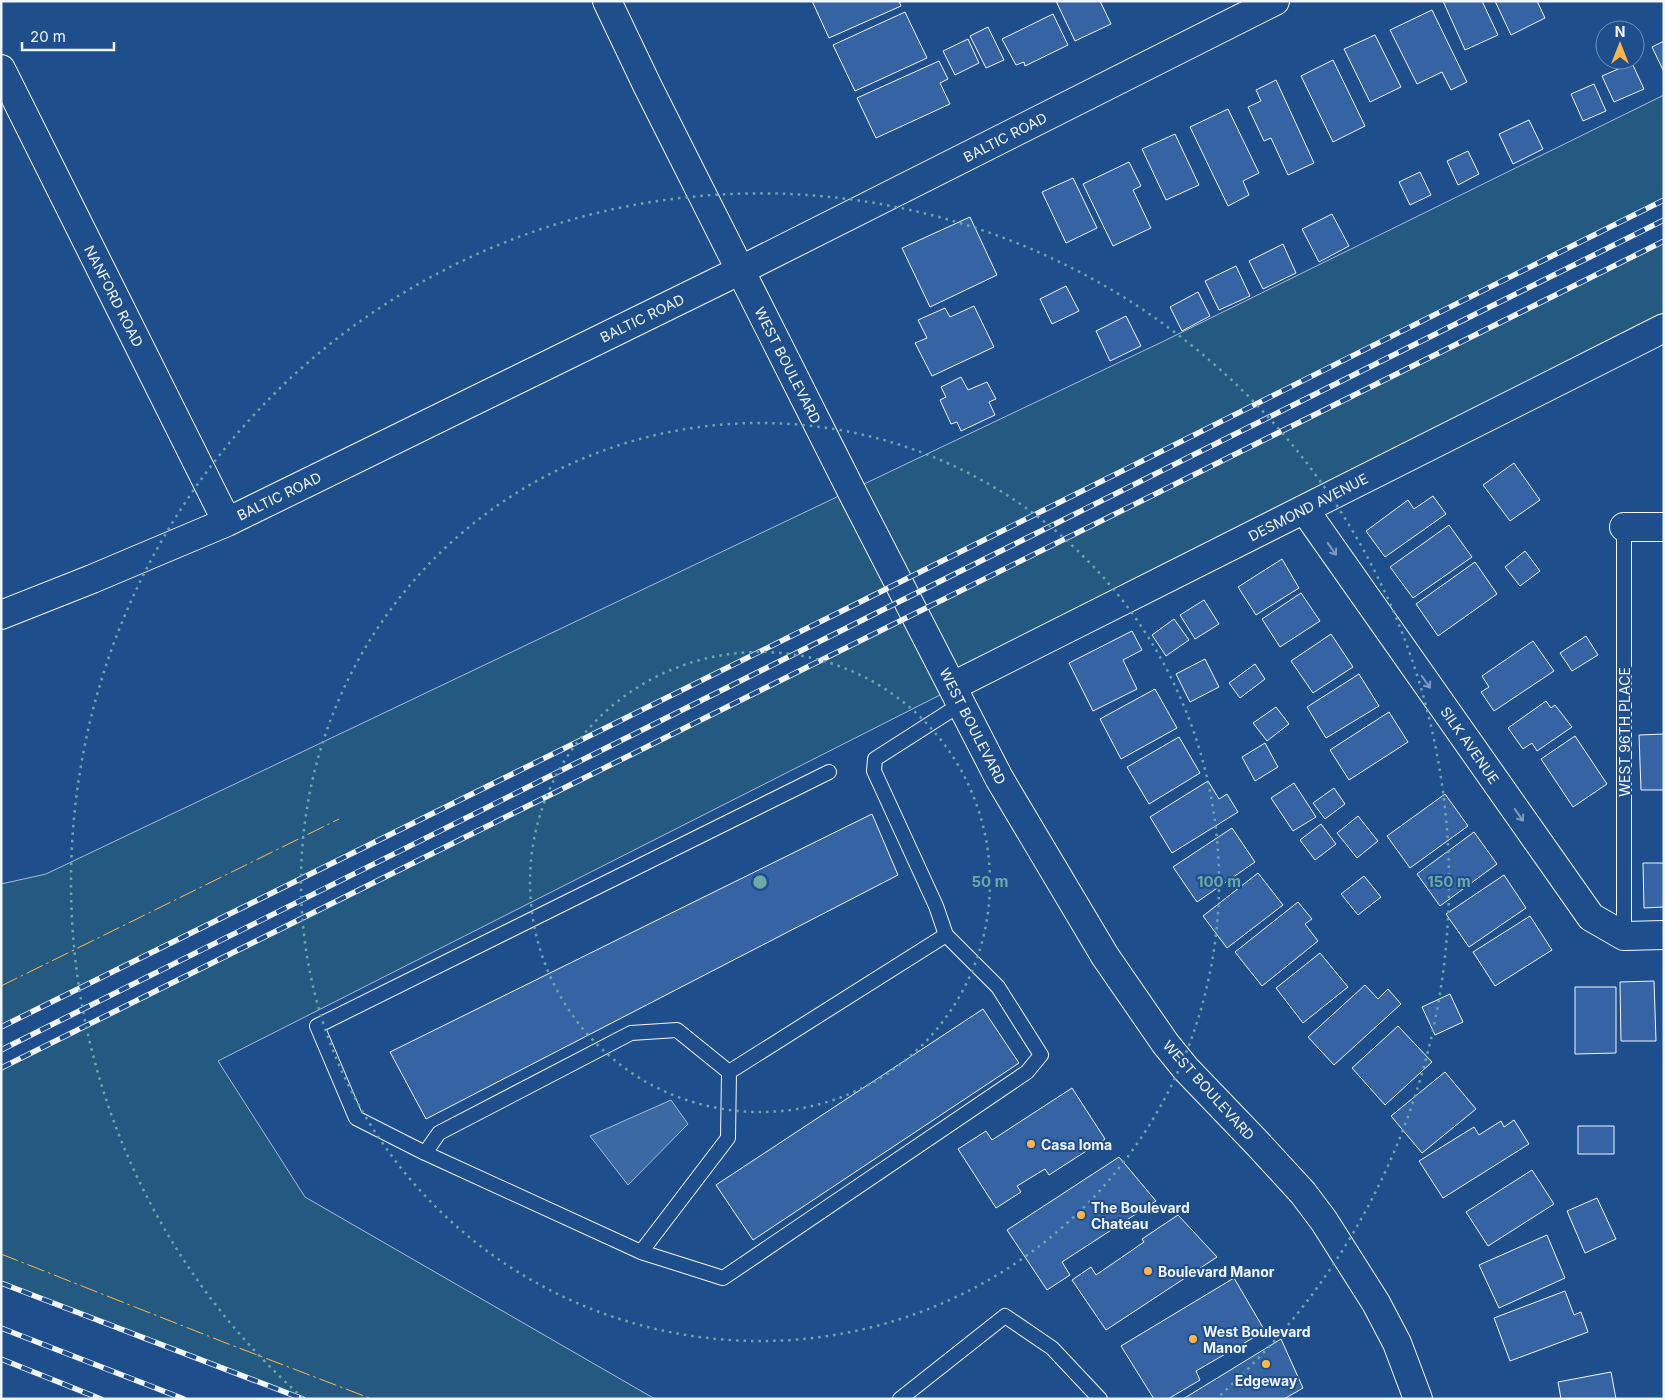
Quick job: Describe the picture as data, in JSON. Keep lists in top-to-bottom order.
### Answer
{
  "streets": {
    "street": [
      "BALTIC ROAD",
      "NANFORD ROAD",
      "WEST BOULEVARD",
      "DESMOND AVENUE",
      "SILK AVENUE"
    ],
    "lane": ["WEST 96TH PLACE"]
  },
  "crossings": [
    ["BALTIC ROAD", "NANFORD ROAD"],
    ["BALTIC ROAD", "WEST BOULEVARD"],
    ["WEST BOULEVARD", "DESMOND AVENUE"],
    ["DESMOND AVENUE", "SILK AVENUE"],
    ["WEST 96TH PLACE", "SILK AVENUE"]
  ],
  "one_way": ["SILK AVENUE"],
  "places": [
    "Casa Ioma",
    "The Boulevard Chateau",
    "Boulevard Manor",
    "West Boulevard Manor",
    "Edgeway"
  ],
  "scale_bar": "20 m",
  "north": "top",
  "rings": ["50 m", "100 m", "150 m"]
}
